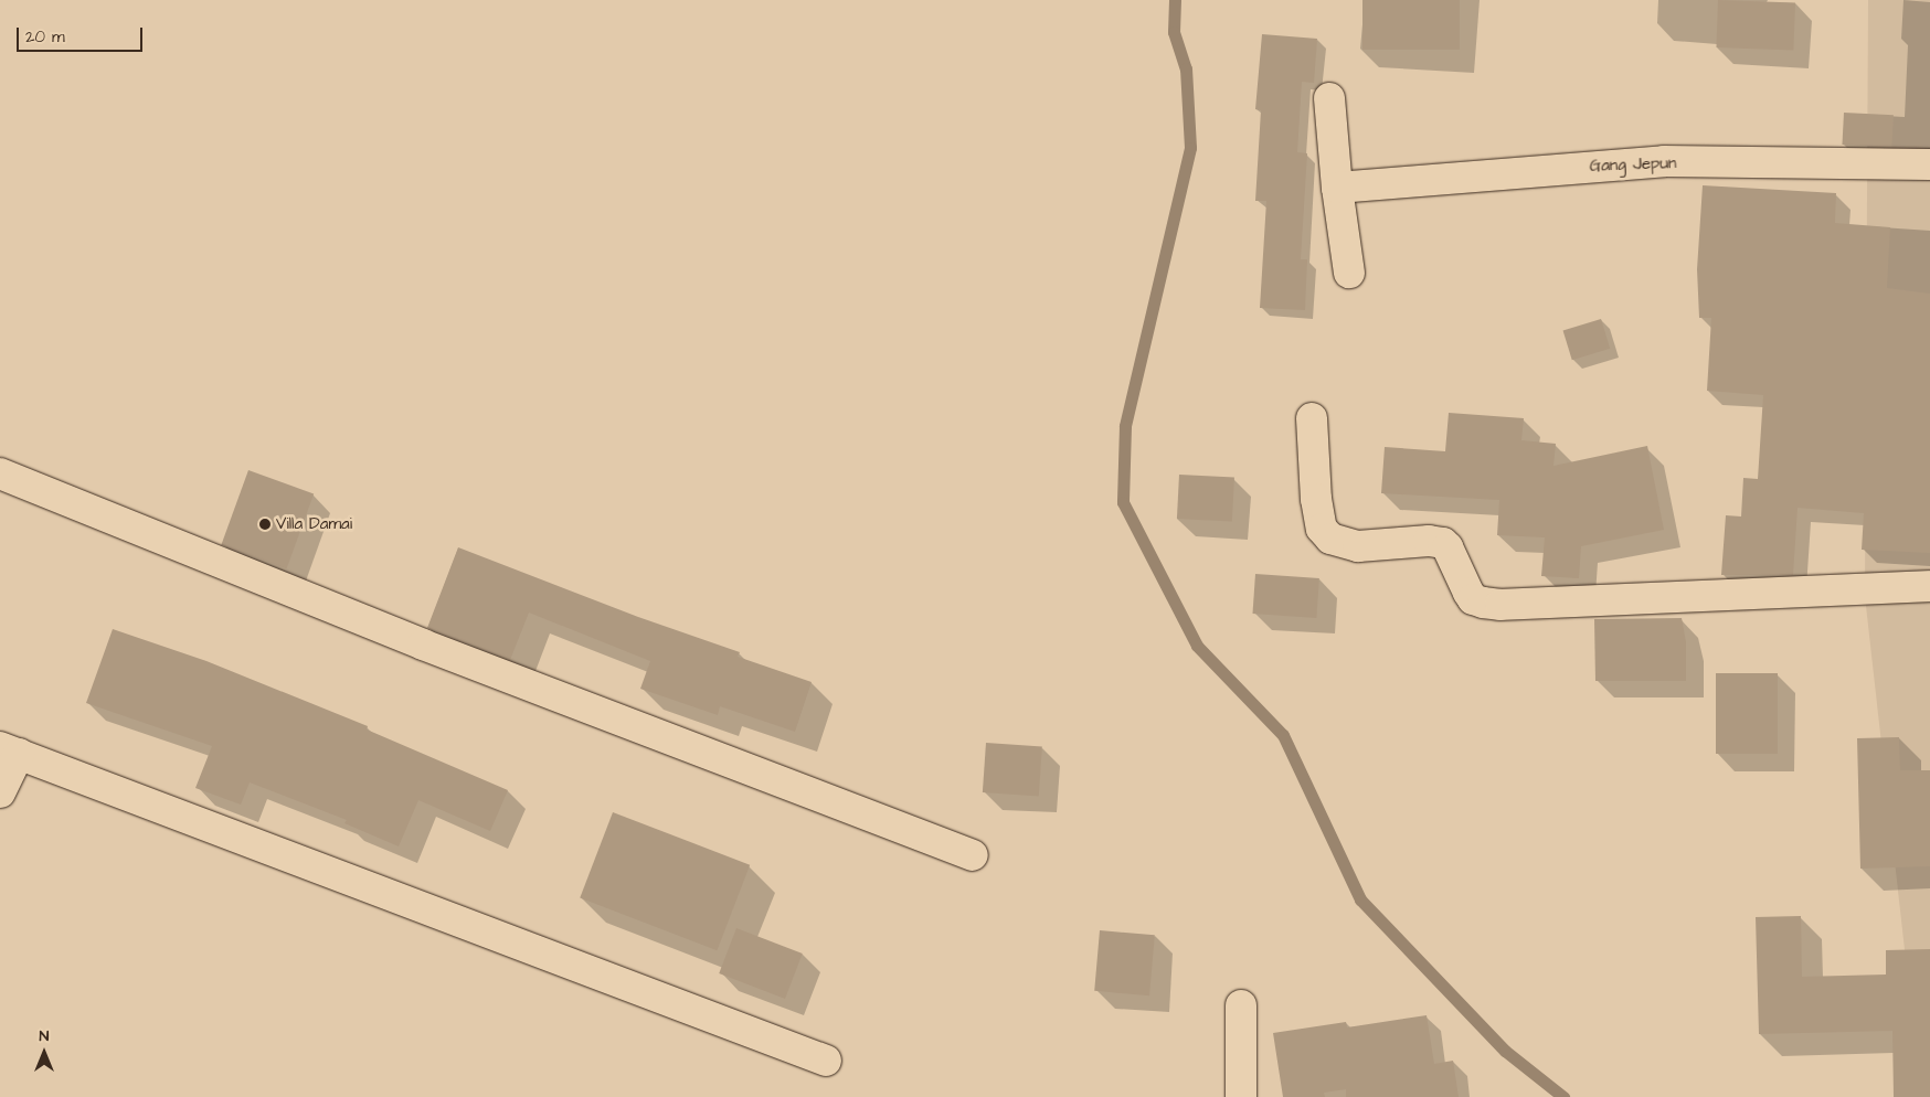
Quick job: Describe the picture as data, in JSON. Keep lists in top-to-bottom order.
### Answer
{
  "streets": {
    "street": ["Gang Jepun"]
  },
  "places": ["Villa Damai"],
  "scale_bar": "20 m",
  "north": "top"
}
